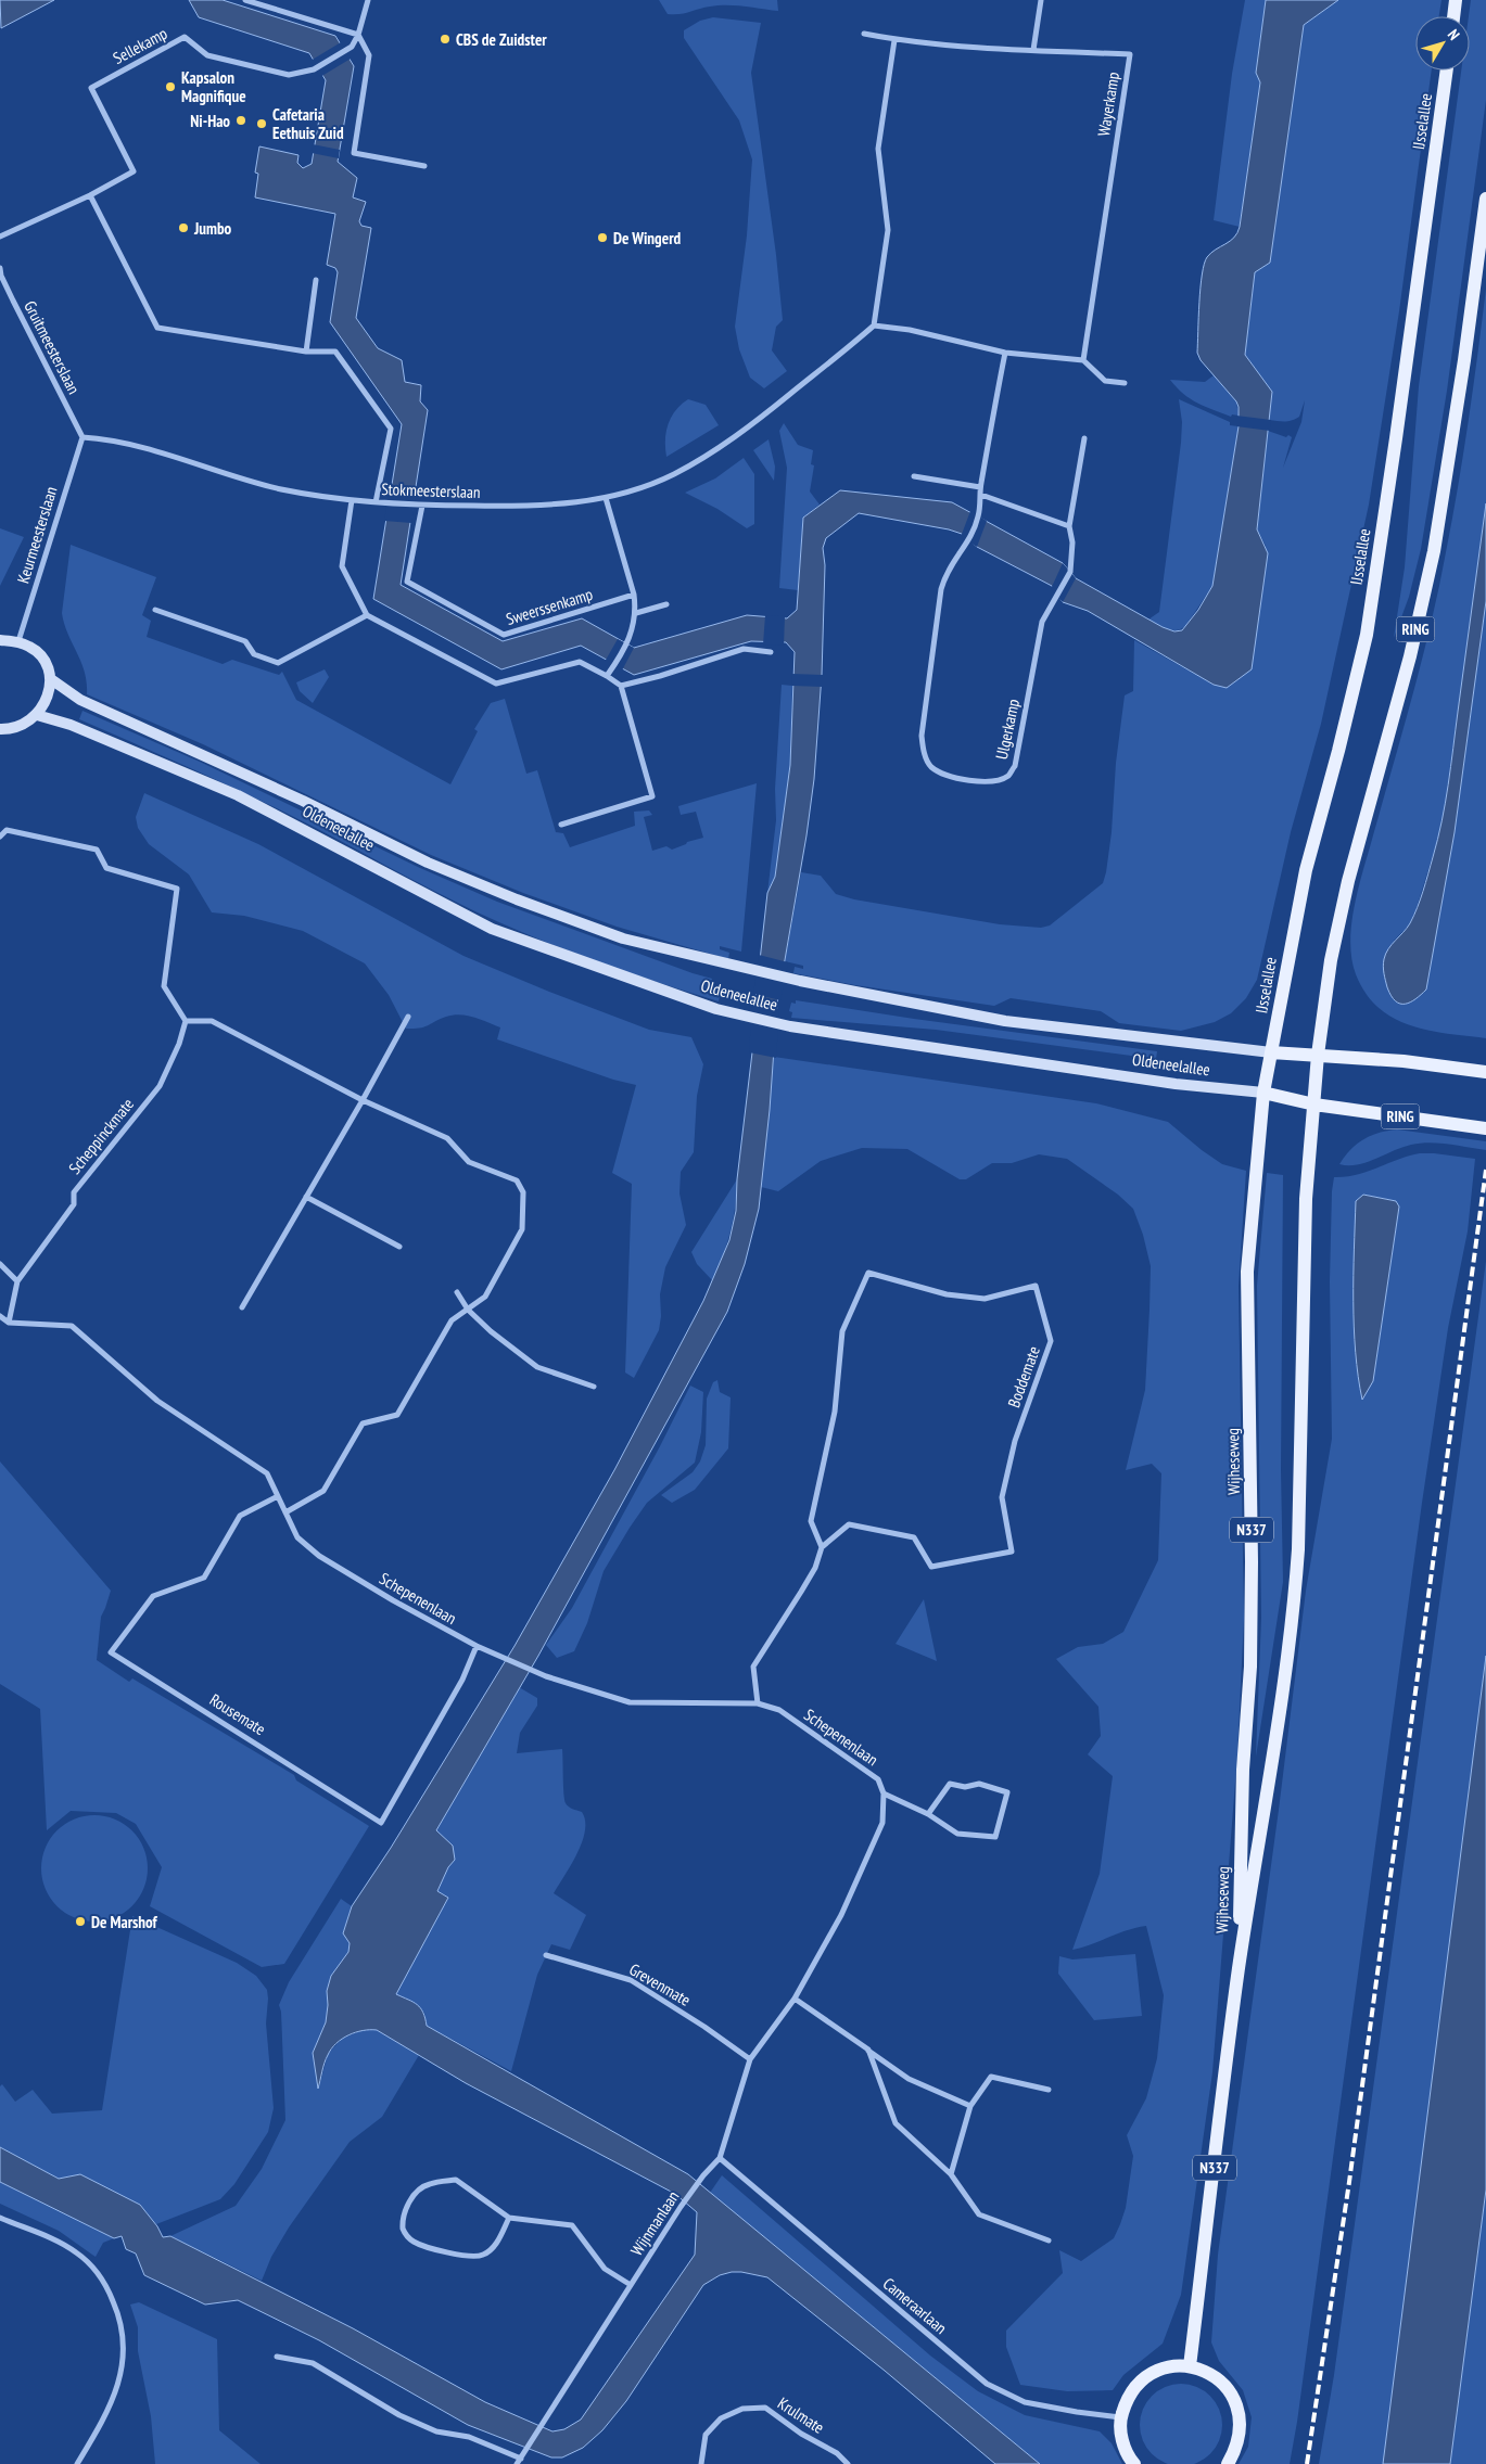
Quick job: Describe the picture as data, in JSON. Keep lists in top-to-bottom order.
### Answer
{
  "streets": {
    "main road": [
      "IJsselallee",
      "RING",
      "Oldeneelallee",
      "Wijheseweg",
      "N337"
    ],
    "street": [
      "Sellekamp",
      "Wayerkamp",
      "Gruitmeesterslaan",
      "Stokmeesterslaan",
      "Keurmeesterslaan",
      "Sweerssenkamp",
      "Ulgerkamp",
      "Scheppinckmate",
      "Boddemate",
      "Schepenenlaan",
      "Rousemate",
      "Grevenmate",
      "Wijnmanlaan",
      "Cameraarlaan",
      "Krulmate"
    ]
  },
  "crossings": [
    ["IJsselallee", "Oldeneelallee"],
    ["IJsselallee", "Wijheseweg"],
    ["Gruitmeesterslaan", "Stokmeesterslaan"],
    ["Gruitmeesterslaan", "Keurmeesterslaan"],
    ["Stokmeesterslaan", "Keurmeesterslaan"],
    ["Stokmeesterslaan", "Sweerssenkamp"],
    ["RING", "Oldeneelallee"],
    ["RING", "N337"],
    ["Oldeneelallee", "Wijheseweg"],
    ["Oldeneelallee", "N337"],
    ["Scheppinckmate", "Schepenenlaan"],
    ["Boddemate", "Schepenenlaan"],
    ["Wijheseweg", "N337"],
    ["Schepenenlaan", "Rousemate"],
    ["Grevenmate", "Wijnmanlaan"],
    ["Wijnmanlaan", "Cameraarlaan"]
  ],
  "places": [
    "CBS de Zuidster",
    "Kapsalon Magnifique",
    "Ni-Hao",
    "Cafetaria Eethuis Zuid",
    "Jumbo",
    "De Wingerd",
    "De Marshof"
  ],
  "north": "top right"
}
